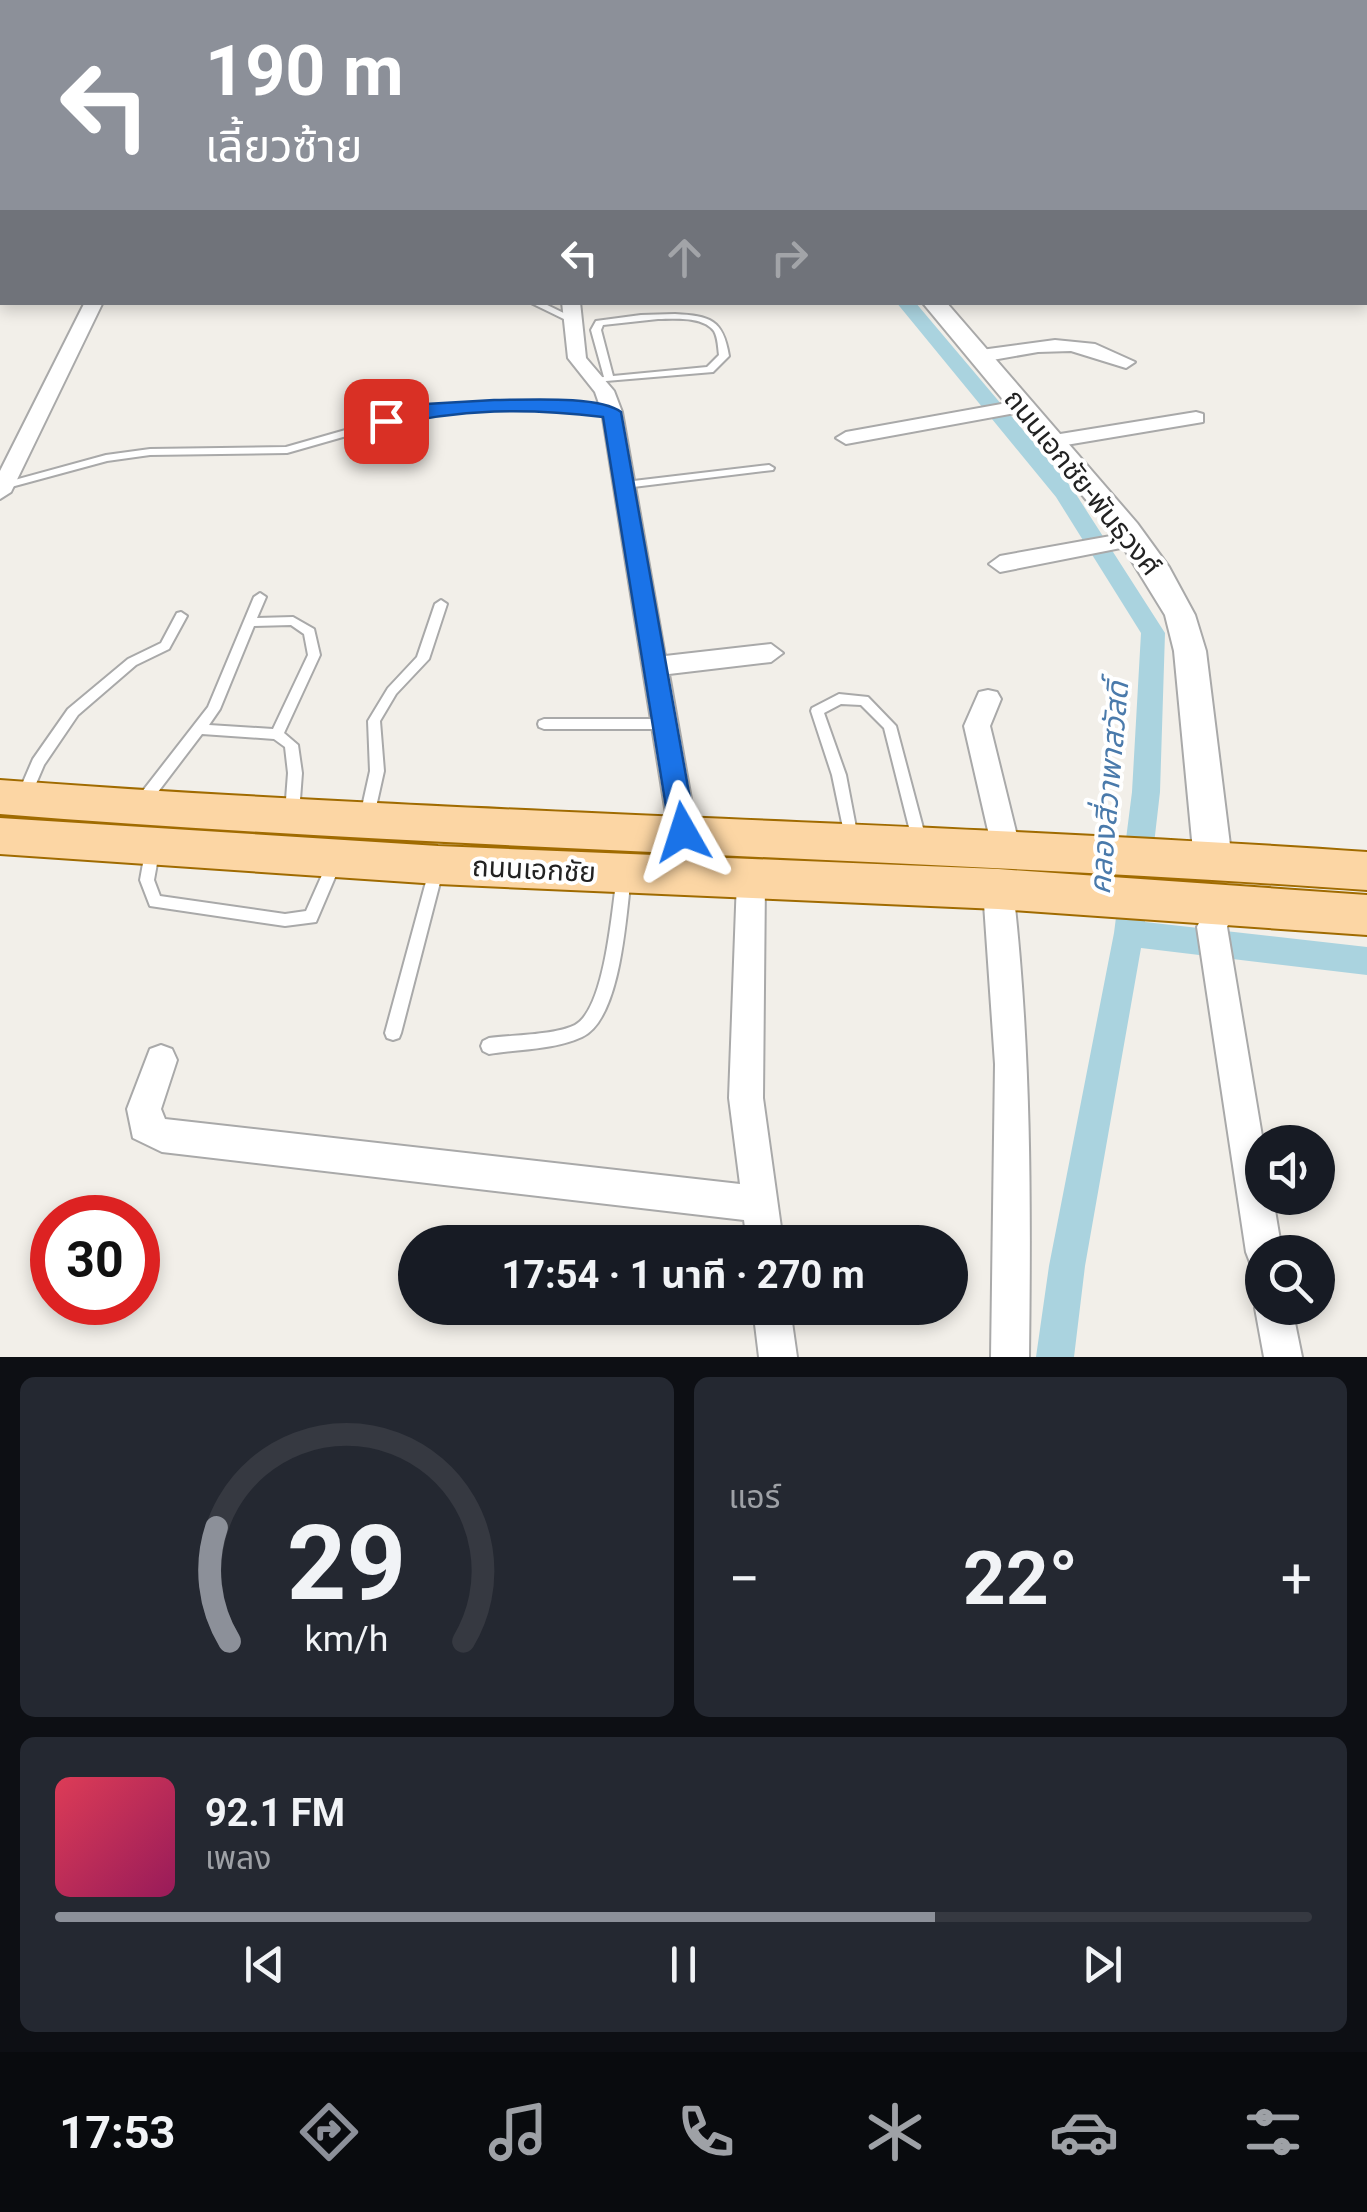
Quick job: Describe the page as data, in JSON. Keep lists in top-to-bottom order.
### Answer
{
  "streets": {
    "main road": ["ถนนเอกชัย"],
    "street": ["ถนนเอกชัย-พันธุวงศ์"]
  },
  "crossings": [
    ["ถนนเอกชัย-พันธุวงศ์", "ถนนเอกชัย"]
  ],
  "water": ["คลองสี่วาพาสวัสดิ์"],
  "page": {
    "turn": ["190 m", "เลี้ยวซ้าย"],
    "limit": "30",
    "trip": "17:54 · 1 นาที · 270 m",
    "tile": "แอร์",
    "heat": ["−", "22°", "+"],
    "song": ["92.1 FM", "เพลง"],
    "tabs": "17:53",
    "gauge": ["29", "km/h"]
  }
}
